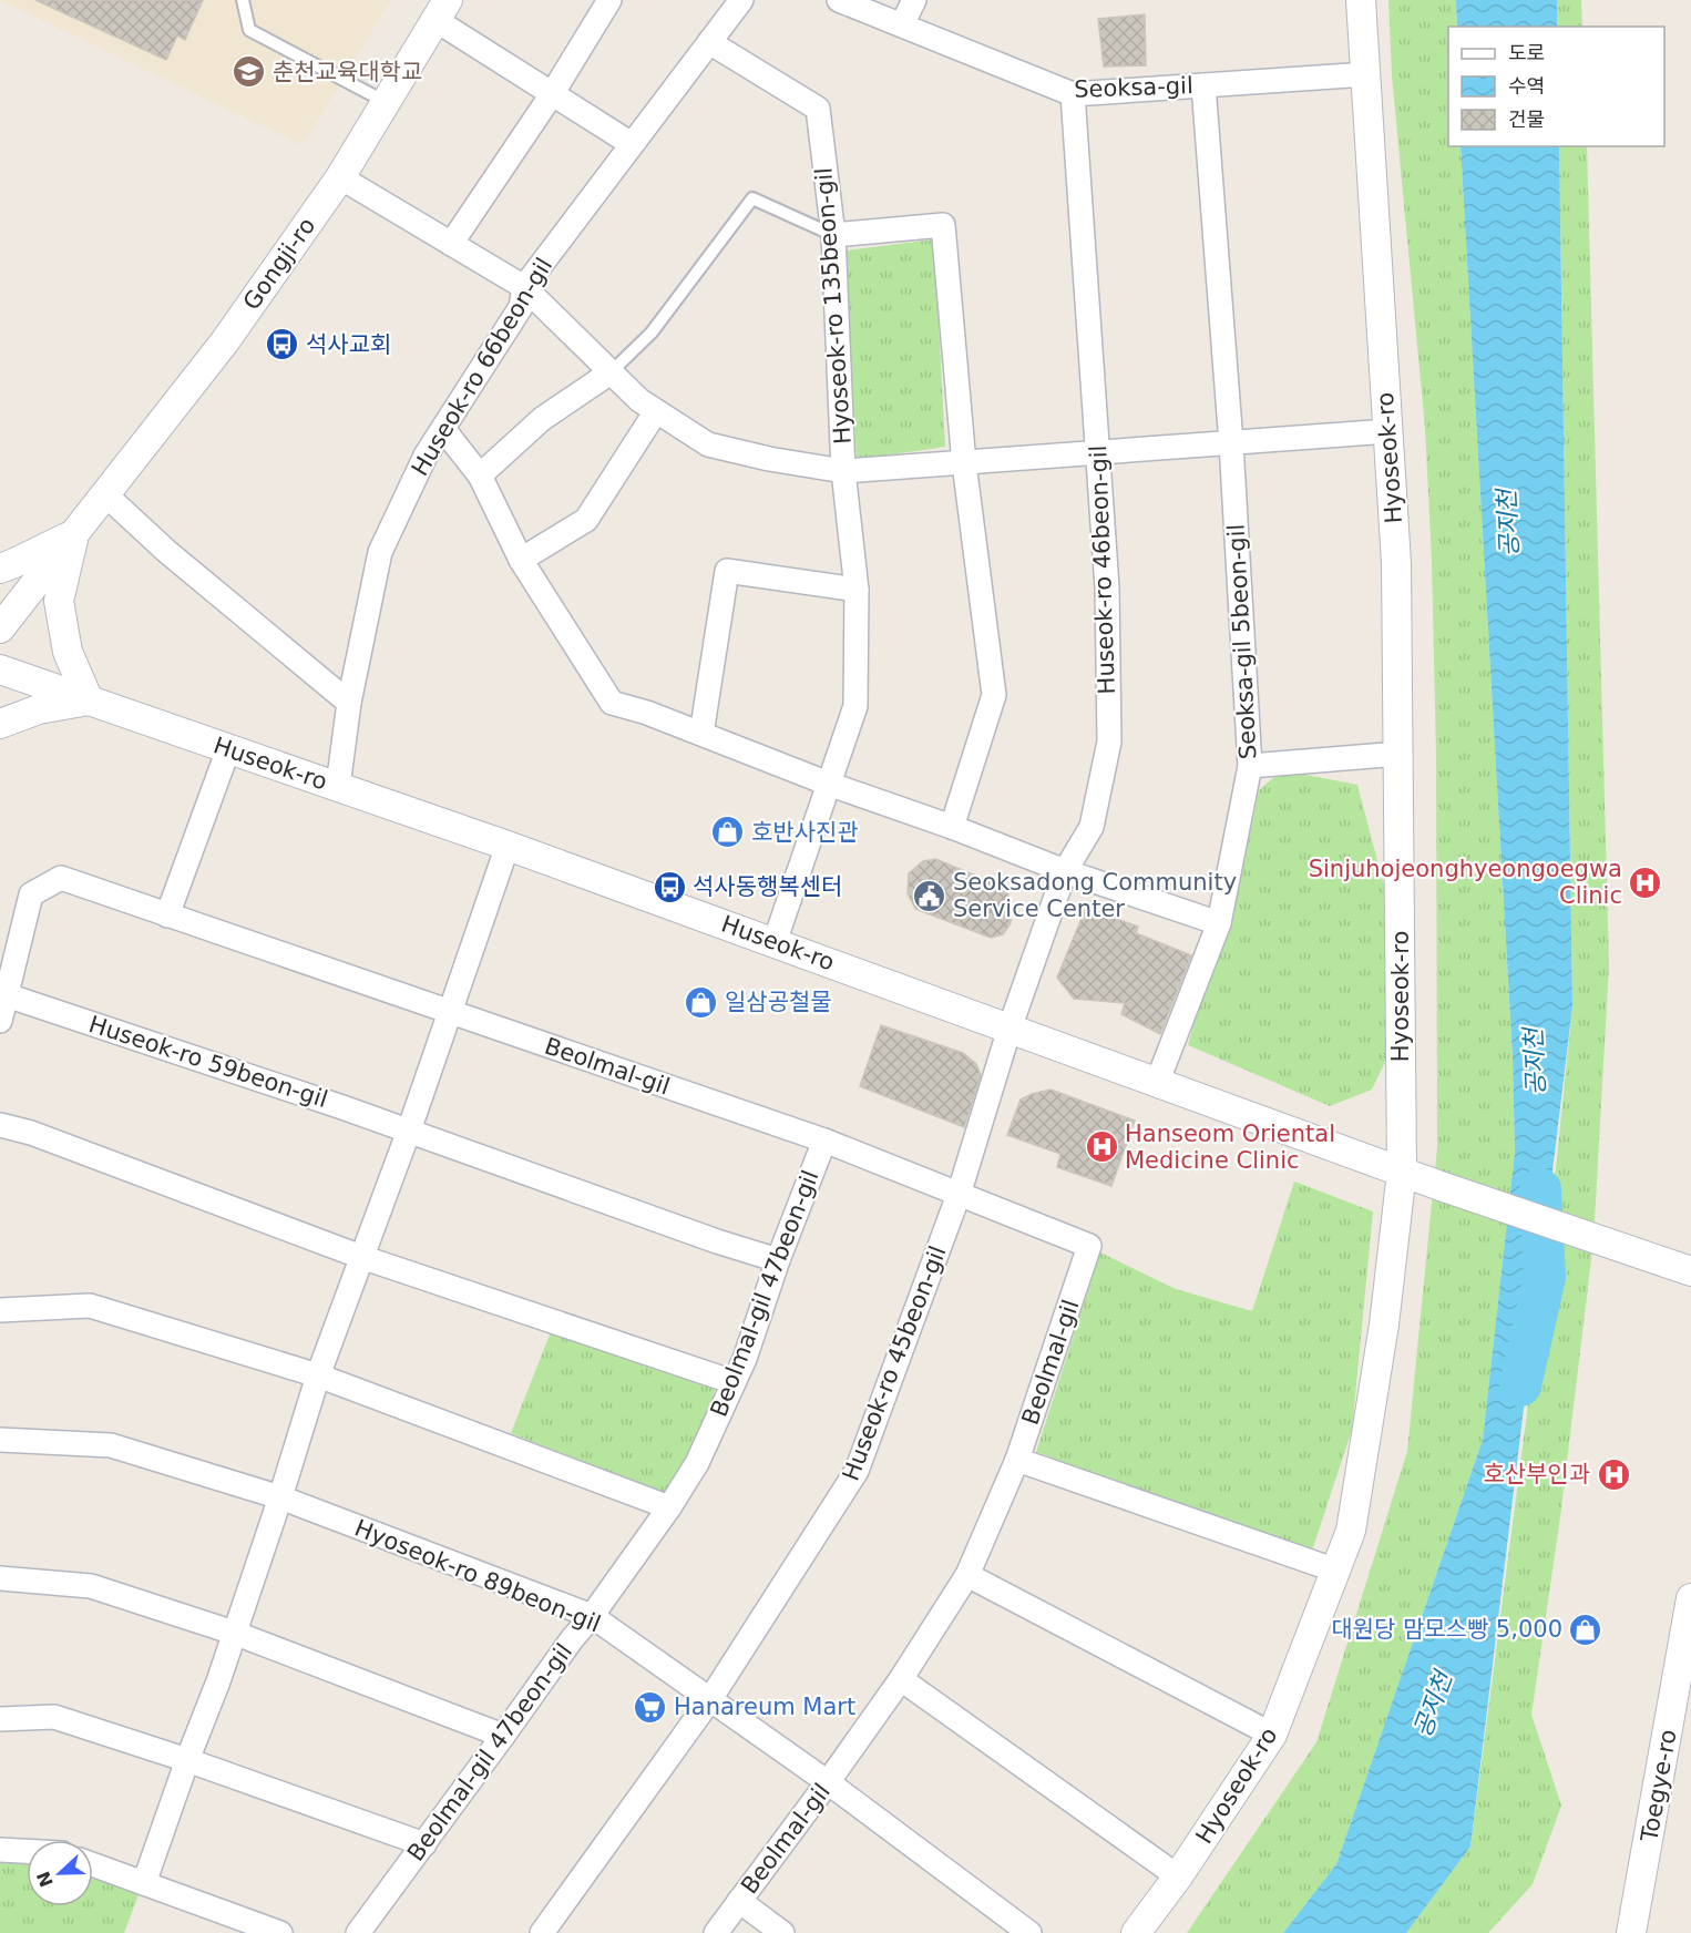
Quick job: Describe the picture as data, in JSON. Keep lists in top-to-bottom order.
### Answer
{
  "streets": {
    "street": [
      "Seoksa-gil",
      "Gongji-ro",
      "Hyoseok-ro 135beon-gil",
      "Huseok-ro 66beon-gil",
      "Hyoseok-ro",
      "Huseok-ro 46beon-gil",
      "Seoksa-gil 5beon-gil",
      "Huseok-ro",
      "Huseok-ro 59beon-gil",
      "Beolmal-gil",
      "Beolmal-gil 47beon-gil",
      "Huseok-ro 45beon-gil",
      "Hyoseok-ro 89beon-gil",
      "Toegye-ro"
    ]
  },
  "crossings": [
    ["Seoksa-gil", "Hyoseok-ro"],
    ["Seoksa-gil", "Huseok-ro 46beon-gil"],
    ["Seoksa-gil", "Seoksa-gil 5beon-gil"],
    ["Gongji-ro", "Hyoseok-ro 135beon-gil"],
    ["Gongji-ro", "Huseok-ro 66beon-gil"],
    ["Hyoseok-ro 135beon-gil", "Huseok-ro 66beon-gil"],
    ["Hyoseok-ro 135beon-gil", "Hyoseok-ro"],
    ["Hyoseok-ro 135beon-gil", "Huseok-ro 46beon-gil"],
    ["Hyoseok-ro 135beon-gil", "Seoksa-gil 5beon-gil"],
    ["Hyoseok-ro 135beon-gil", "Huseok-ro"],
    ["Huseok-ro 66beon-gil", "Huseok-ro"],
    ["Hyoseok-ro", "Huseok-ro"],
    ["Huseok-ro 46beon-gil", "Huseok-ro"],
    ["Huseok-ro 46beon-gil", "Huseok-ro 45beon-gil"],
    ["Seoksa-gil 5beon-gil", "Huseok-ro"],
    ["Huseok-ro", "Huseok-ro 45beon-gil"],
    ["Huseok-ro 59beon-gil", "Beolmal-gil"],
    ["Huseok-ro 59beon-gil", "Beolmal-gil 47beon-gil"],
    ["Beolmal-gil", "Beolmal-gil 47beon-gil"],
    ["Beolmal-gil", "Huseok-ro 45beon-gil"],
    ["Beolmal-gil", "Hyoseok-ro 89beon-gil"],
    ["Beolmal-gil 47beon-gil", "Hyoseok-ro 89beon-gil"],
    ["Huseok-ro 45beon-gil", "Hyoseok-ro 89beon-gil"]
  ],
  "water": ["공지천"],
  "places": {
    "school or university": ["춘천교육대학교"],
    "bus stop": ["석사교회", "석사동행복센터"],
    "shop": ["호반사진관", "일삼공철물", "대원당 맘모스빵 5,000"],
    "hospital": ["Sinjuhojeonghyeongoegwa Clinic", "Hanseom Oriental Medicine Clinic", "호산부인과"],
    "public building": ["Seoksadong Community Service Center"],
    "supermarket": ["Hanareum Mart"]
  },
  "legend": ["도로", "수역", "건물"],
  "north": "left"
}
